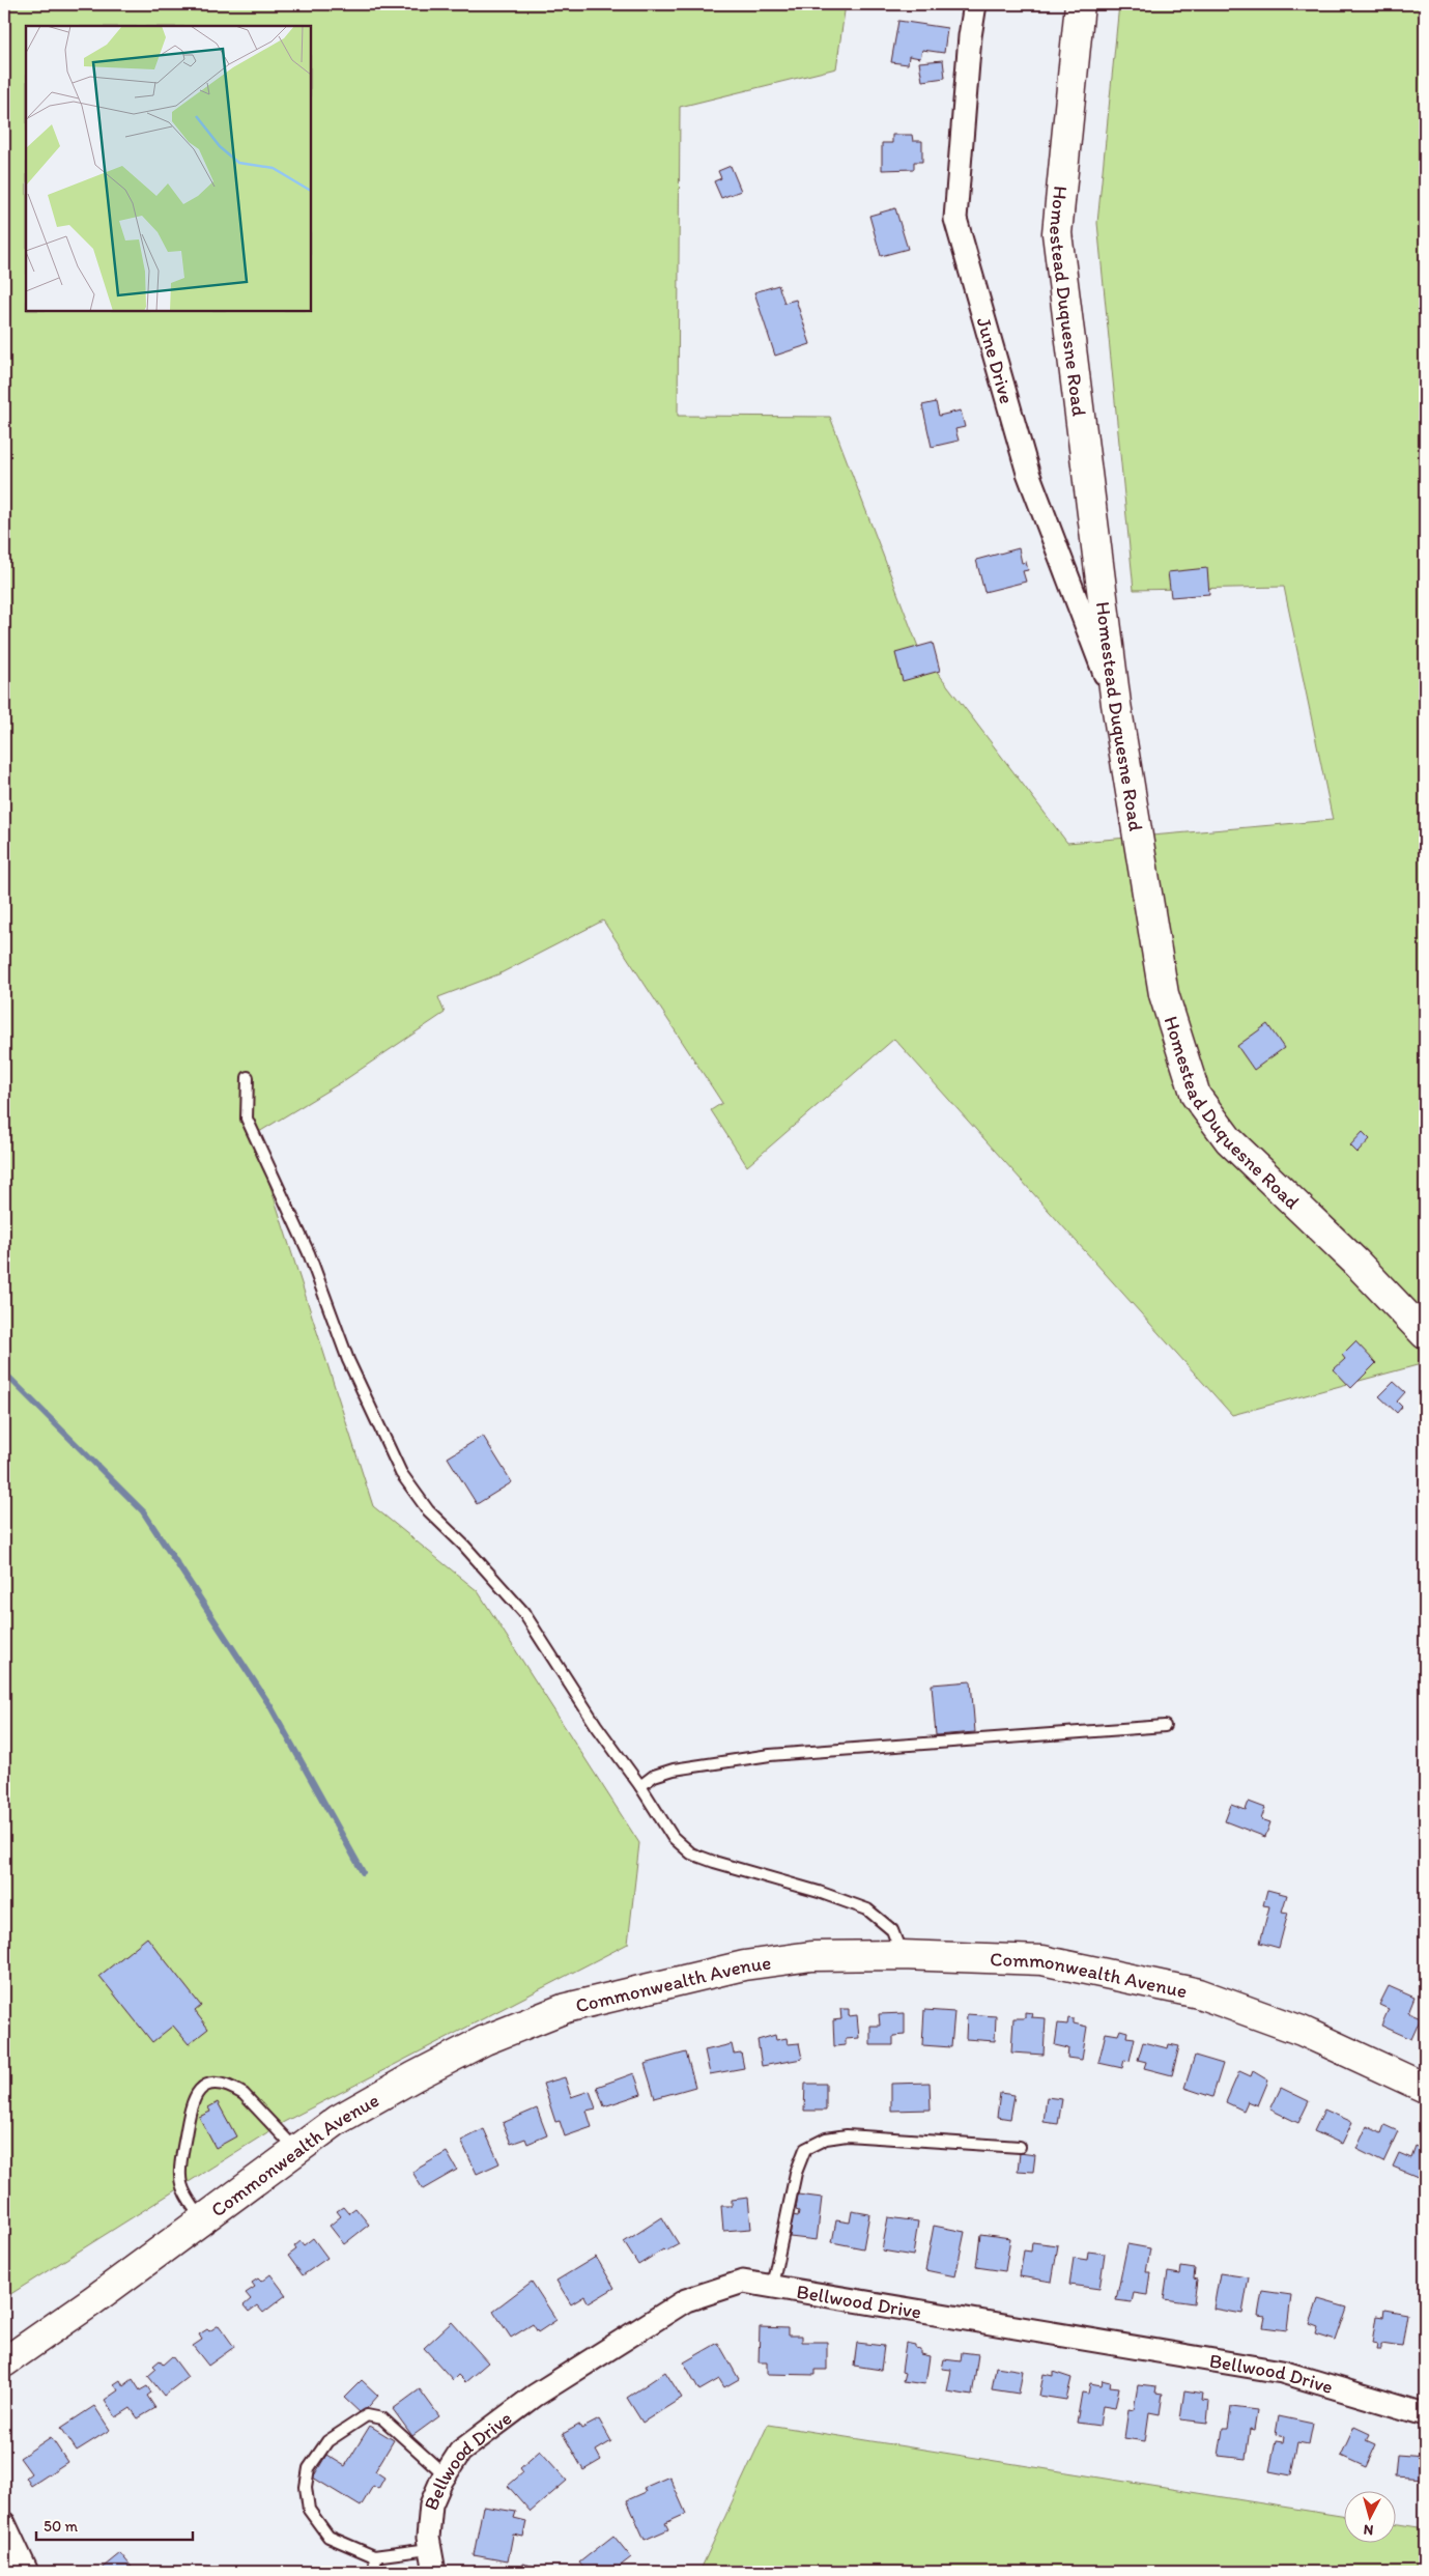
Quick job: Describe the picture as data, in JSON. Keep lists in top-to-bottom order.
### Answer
{
  "streets": {
    "street": [
      "Homestead Duquesne Road",
      "June Drive",
      "Commonwealth Avenue",
      "Bellwood Drive"
    ]
  },
  "crossings": [
    ["Homestead Duquesne Road", "June Drive"]
  ],
  "scale_bar": "50 m",
  "north": "bottom"
}
